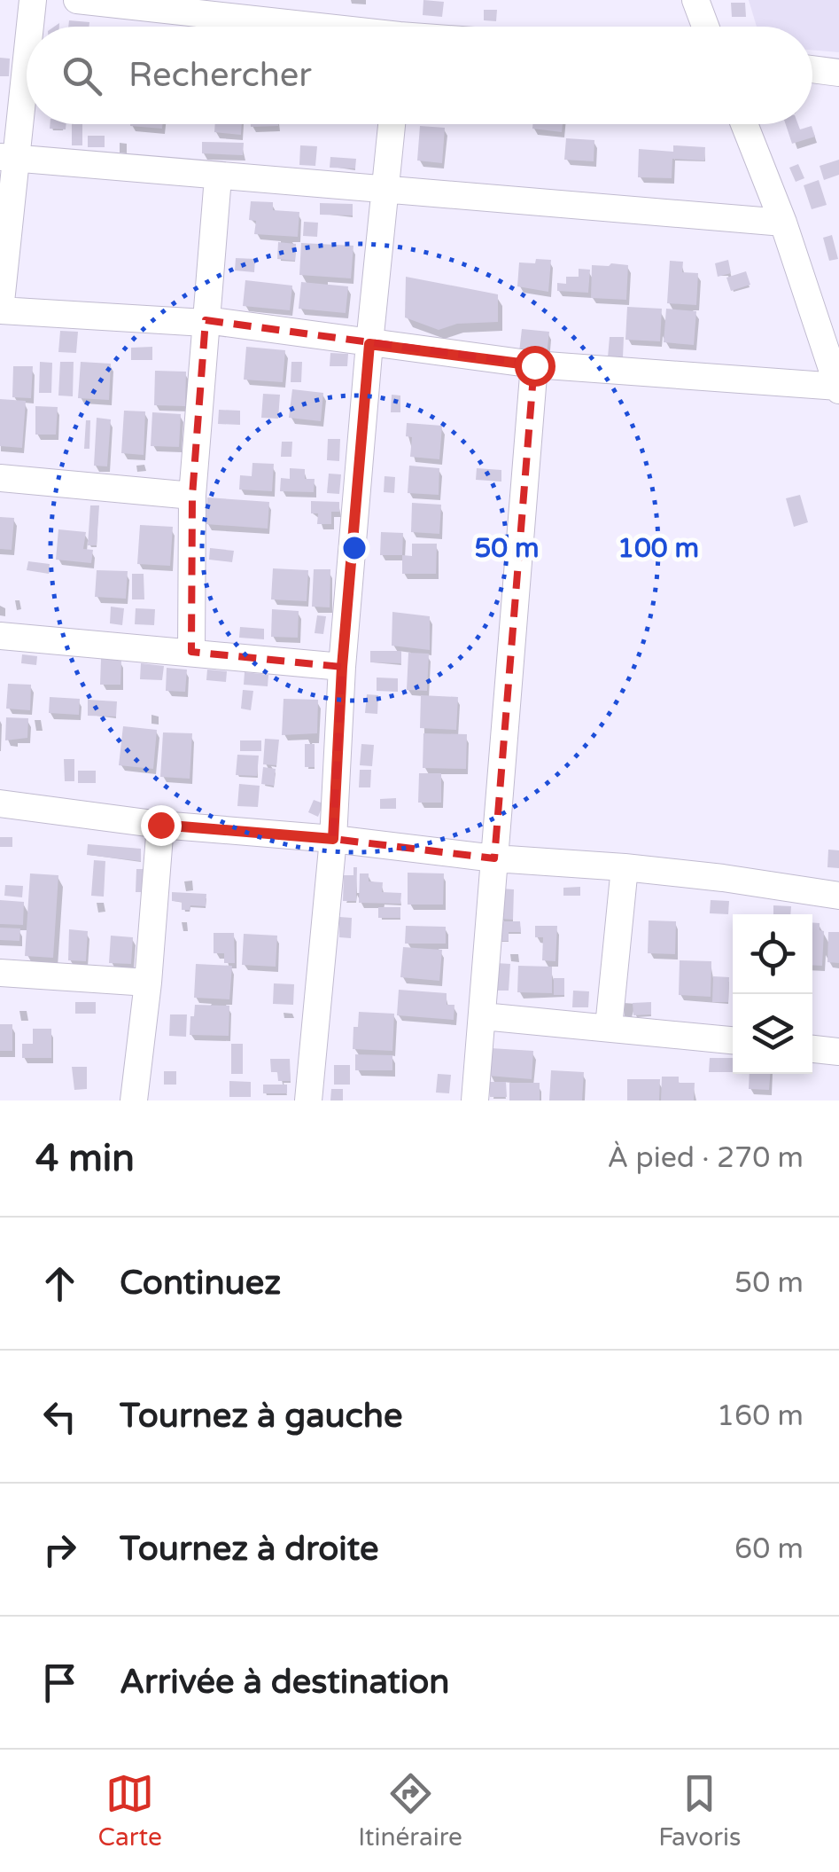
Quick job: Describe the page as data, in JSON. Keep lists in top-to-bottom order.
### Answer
{
  "page": {
    "search": "Rechercher",
    "heading": ["4 min", "À pied · 270 m"],
    "list": [
      ["Continuez", "50 m"],
      ["Tournez à gauche", "160 m"],
      ["Tournez à droite", "60 m"],
      "Arrivée à destination"
    ],
    "nav": ["Carte", "Itinéraire", "Favoris"]
  },
  "rings": ["50 m", "100 m"]
}
